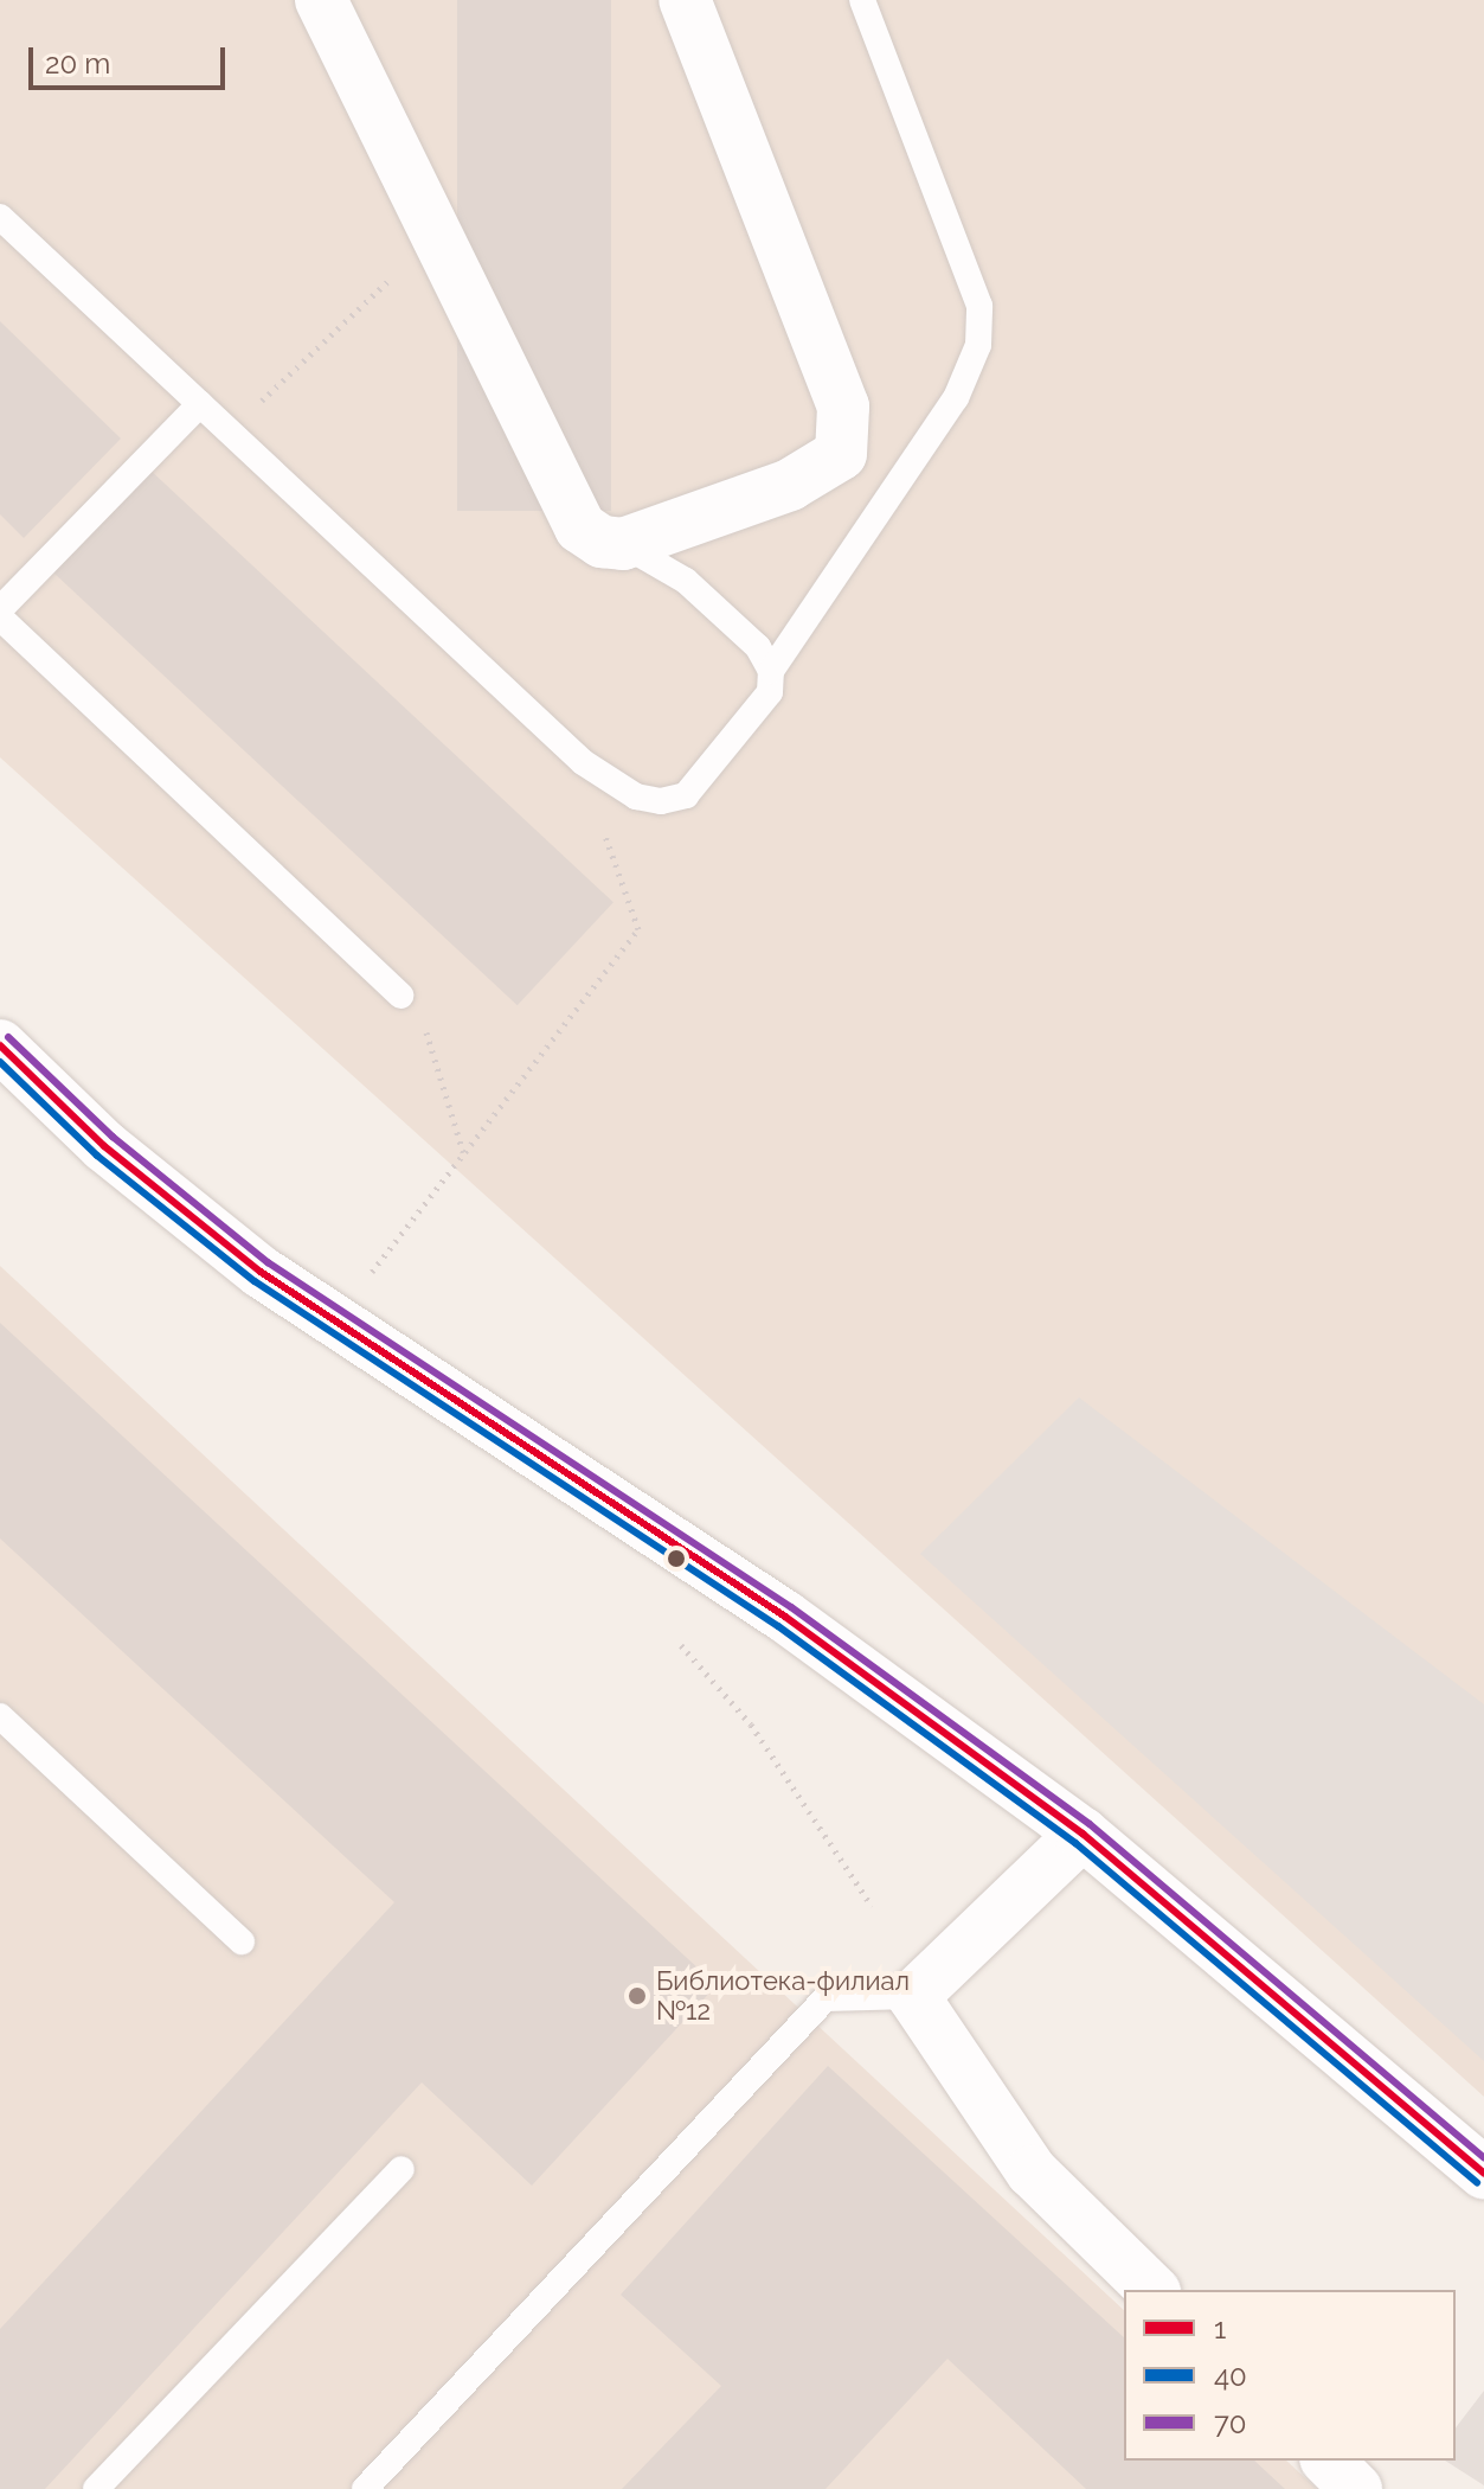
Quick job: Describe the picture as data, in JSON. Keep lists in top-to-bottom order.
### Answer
{
  "places": ["Библиотека-филиал №12"],
  "lines": ["transit line 70", "transit line 1", "transit line 40"],
  "legend": ["1", "40", "70"],
  "scale_bar": "20 m"
}
